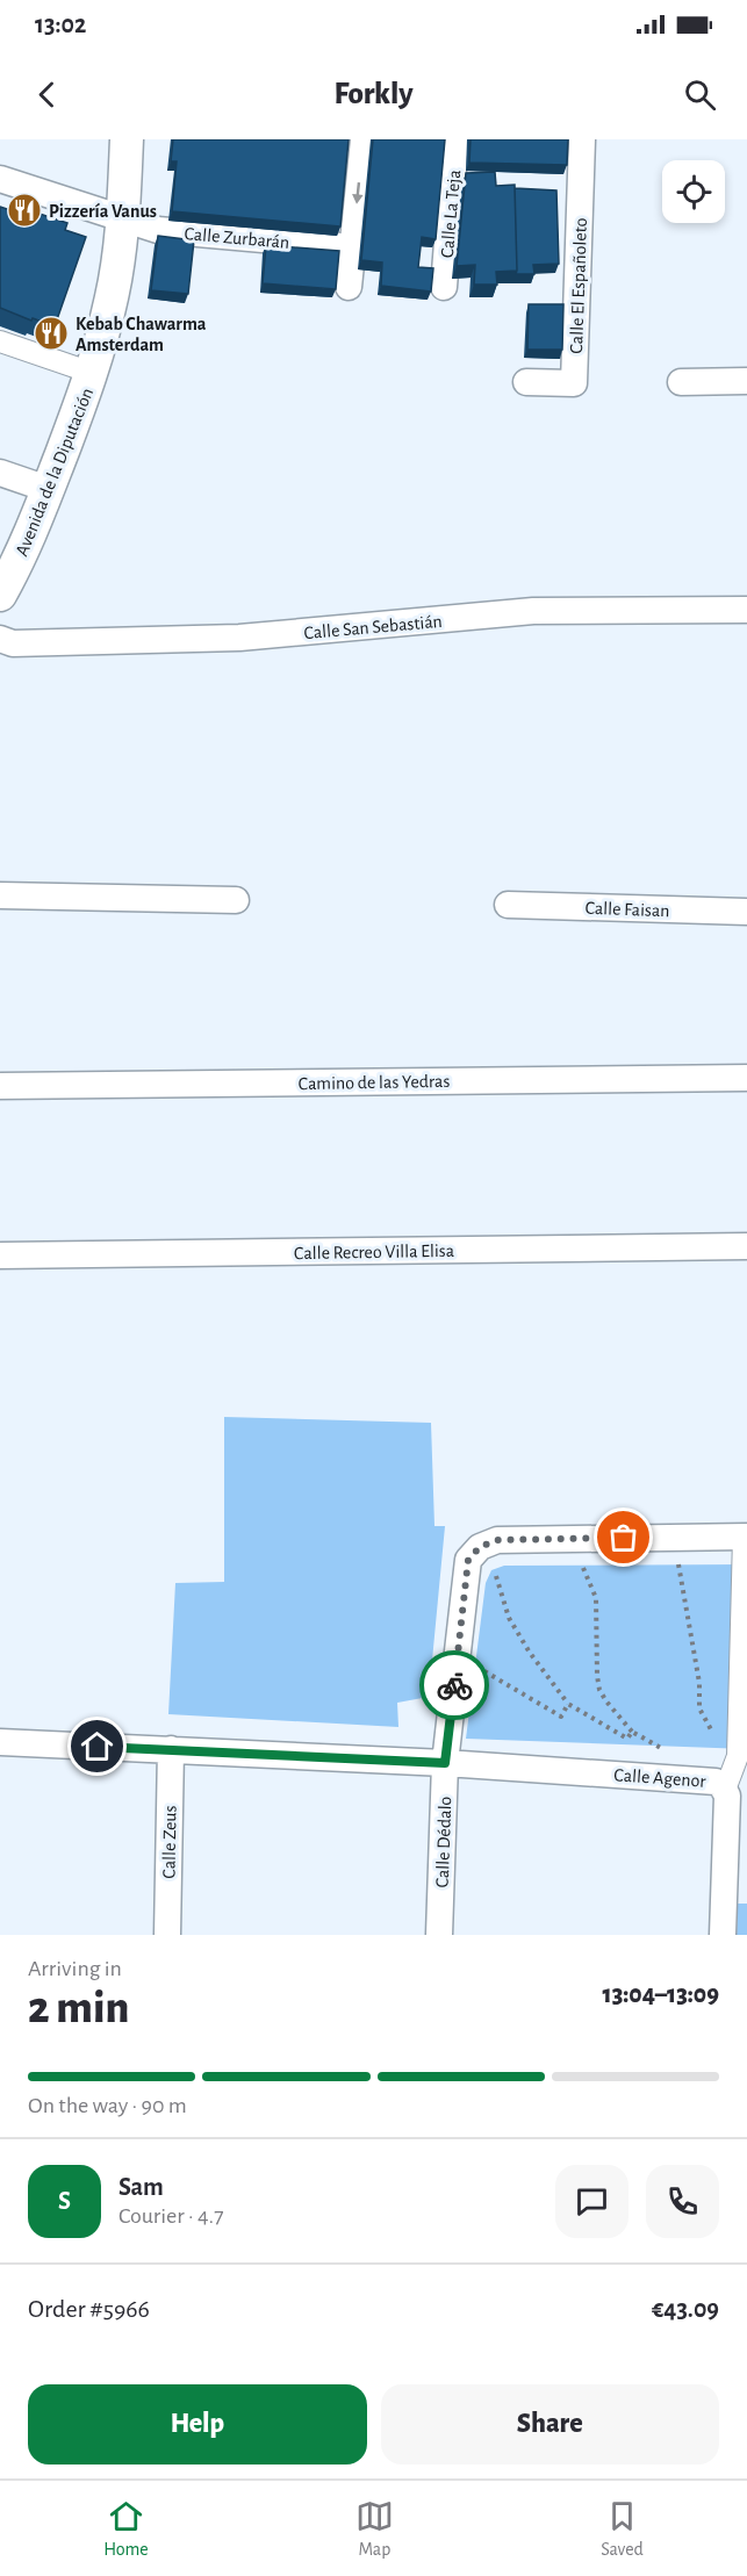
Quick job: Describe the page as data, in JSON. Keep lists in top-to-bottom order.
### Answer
{
  "streets": {
    "street": [
      "Calle La Teja",
      "Calle Zurbarán",
      "Calle El Españoleto",
      "Avenida de la Diputación",
      "Calle San Sebastián",
      "Calle Faisan",
      "Camino de las Yedras",
      "Calle Recreo Villa Elisa",
      "Calle Agenor",
      "Calle Zeus",
      "Calle Dédalo"
    ]
  },
  "crossings": [
    ["Calle Zurbarán", "Avenida de la Diputación"],
    ["Calle Agenor", "Calle Zeus"],
    ["Calle Agenor", "Calle Dédalo"]
  ],
  "places": {
    "restaurant": ["Pizzería Vanus", "Kebab Chawarma Amsterdam"]
  },
  "page": {
    "status": "13:02",
    "header": "Forkly",
    "heading": ["2 min", "Arriving in", "13:04–13:09"],
    "panel": [
      "Sam",
      "Courier · 4.7",
      "Order #5966",
      "€43.09"
    ],
    "bar": "On the way · 90 m",
    "round": "S",
    "buttons": ["Help", "Share"],
    "tabs": ["Home", "Map", "Saved"]
  }
}
